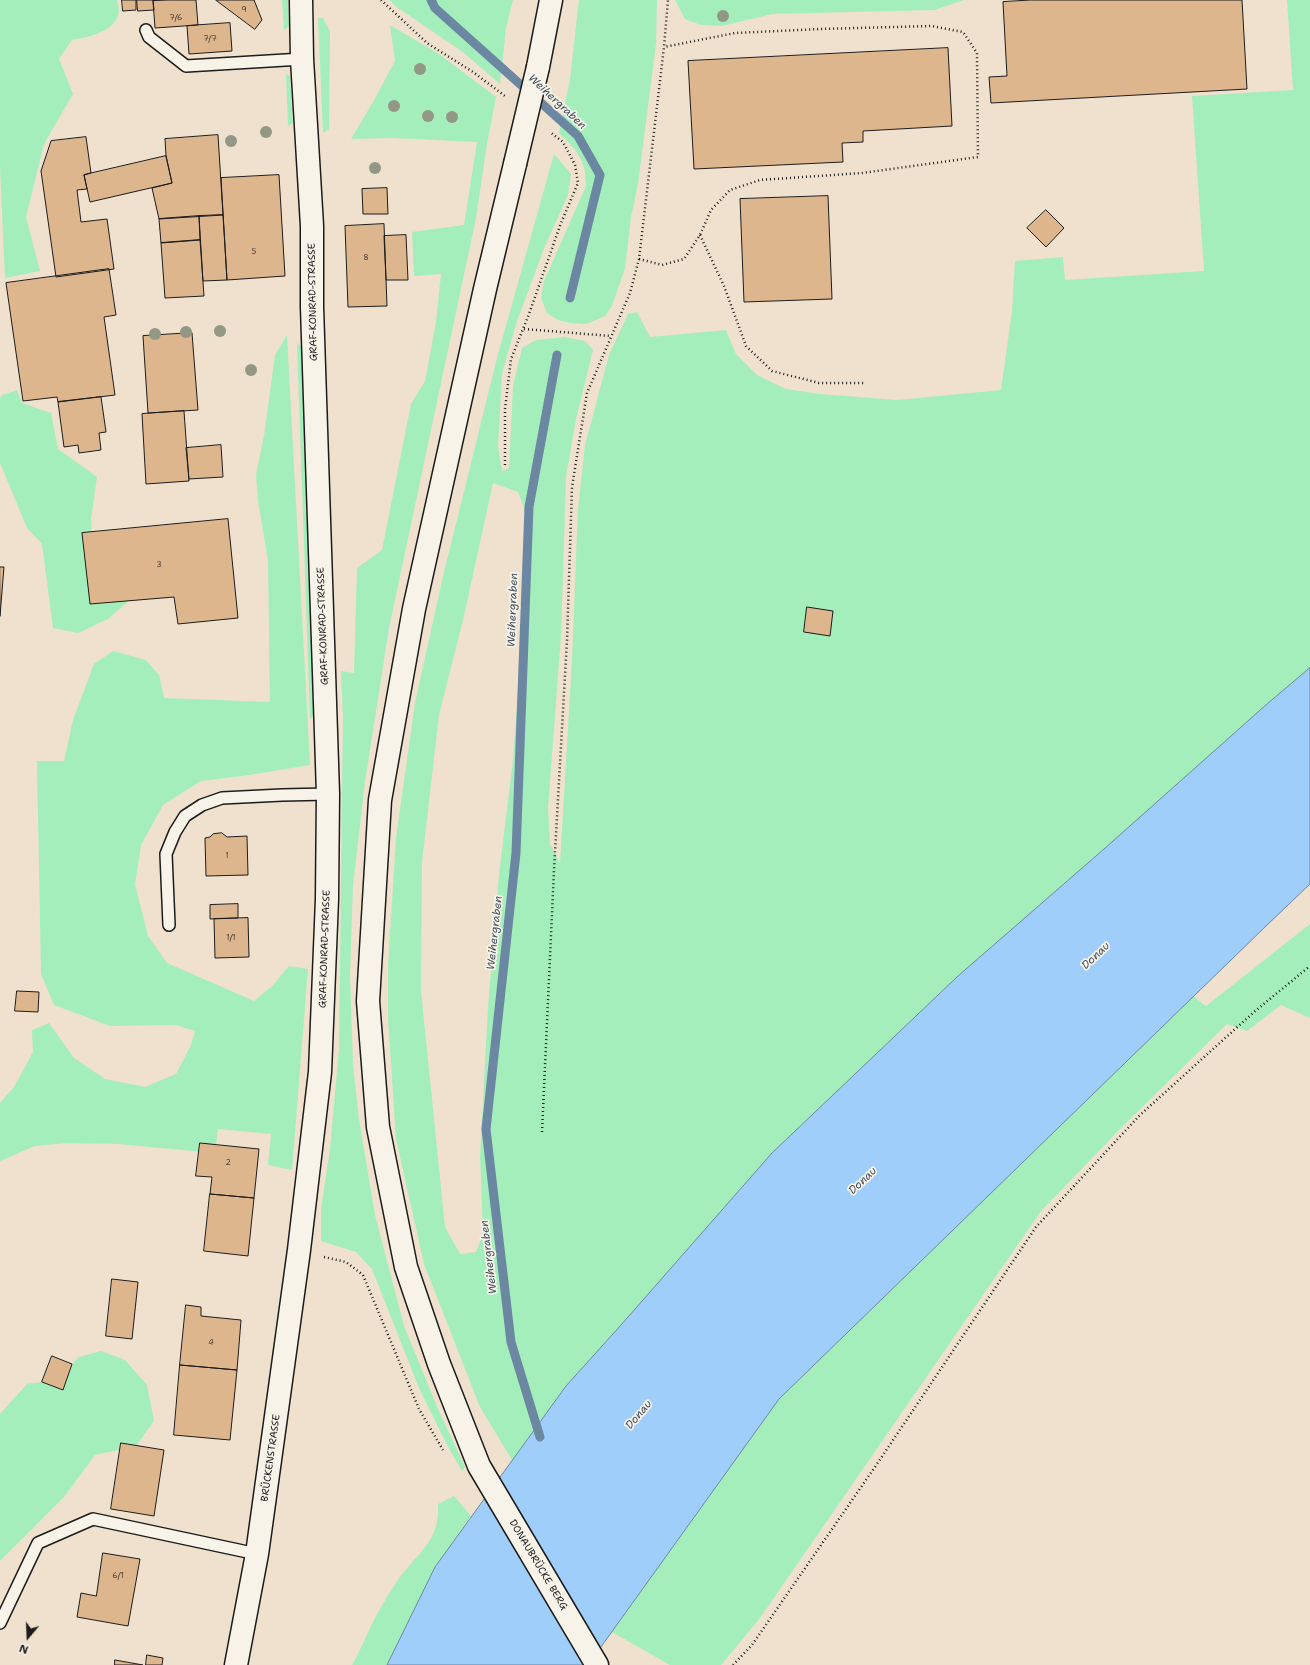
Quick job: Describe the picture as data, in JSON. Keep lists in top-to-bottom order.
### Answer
{
  "streets": {
    "main road": ["GRAF-KONRAD-STRASSE", "BRÜCKENSTRASSE", "DONAUBRÜCKE BERG"]
  },
  "crossings": [
    ["GRAF-KONRAD-STRASSE", "BRÜCKENSTRASSE"]
  ],
  "water": ["Weihergraben", "Donau"],
  "house_numbers": [
    "9",
    "7/6",
    "7/7",
    "5",
    "8",
    "3",
    "1",
    "1/1",
    "2",
    "4",
    "6/1"
  ],
  "north": "bottom"
}
